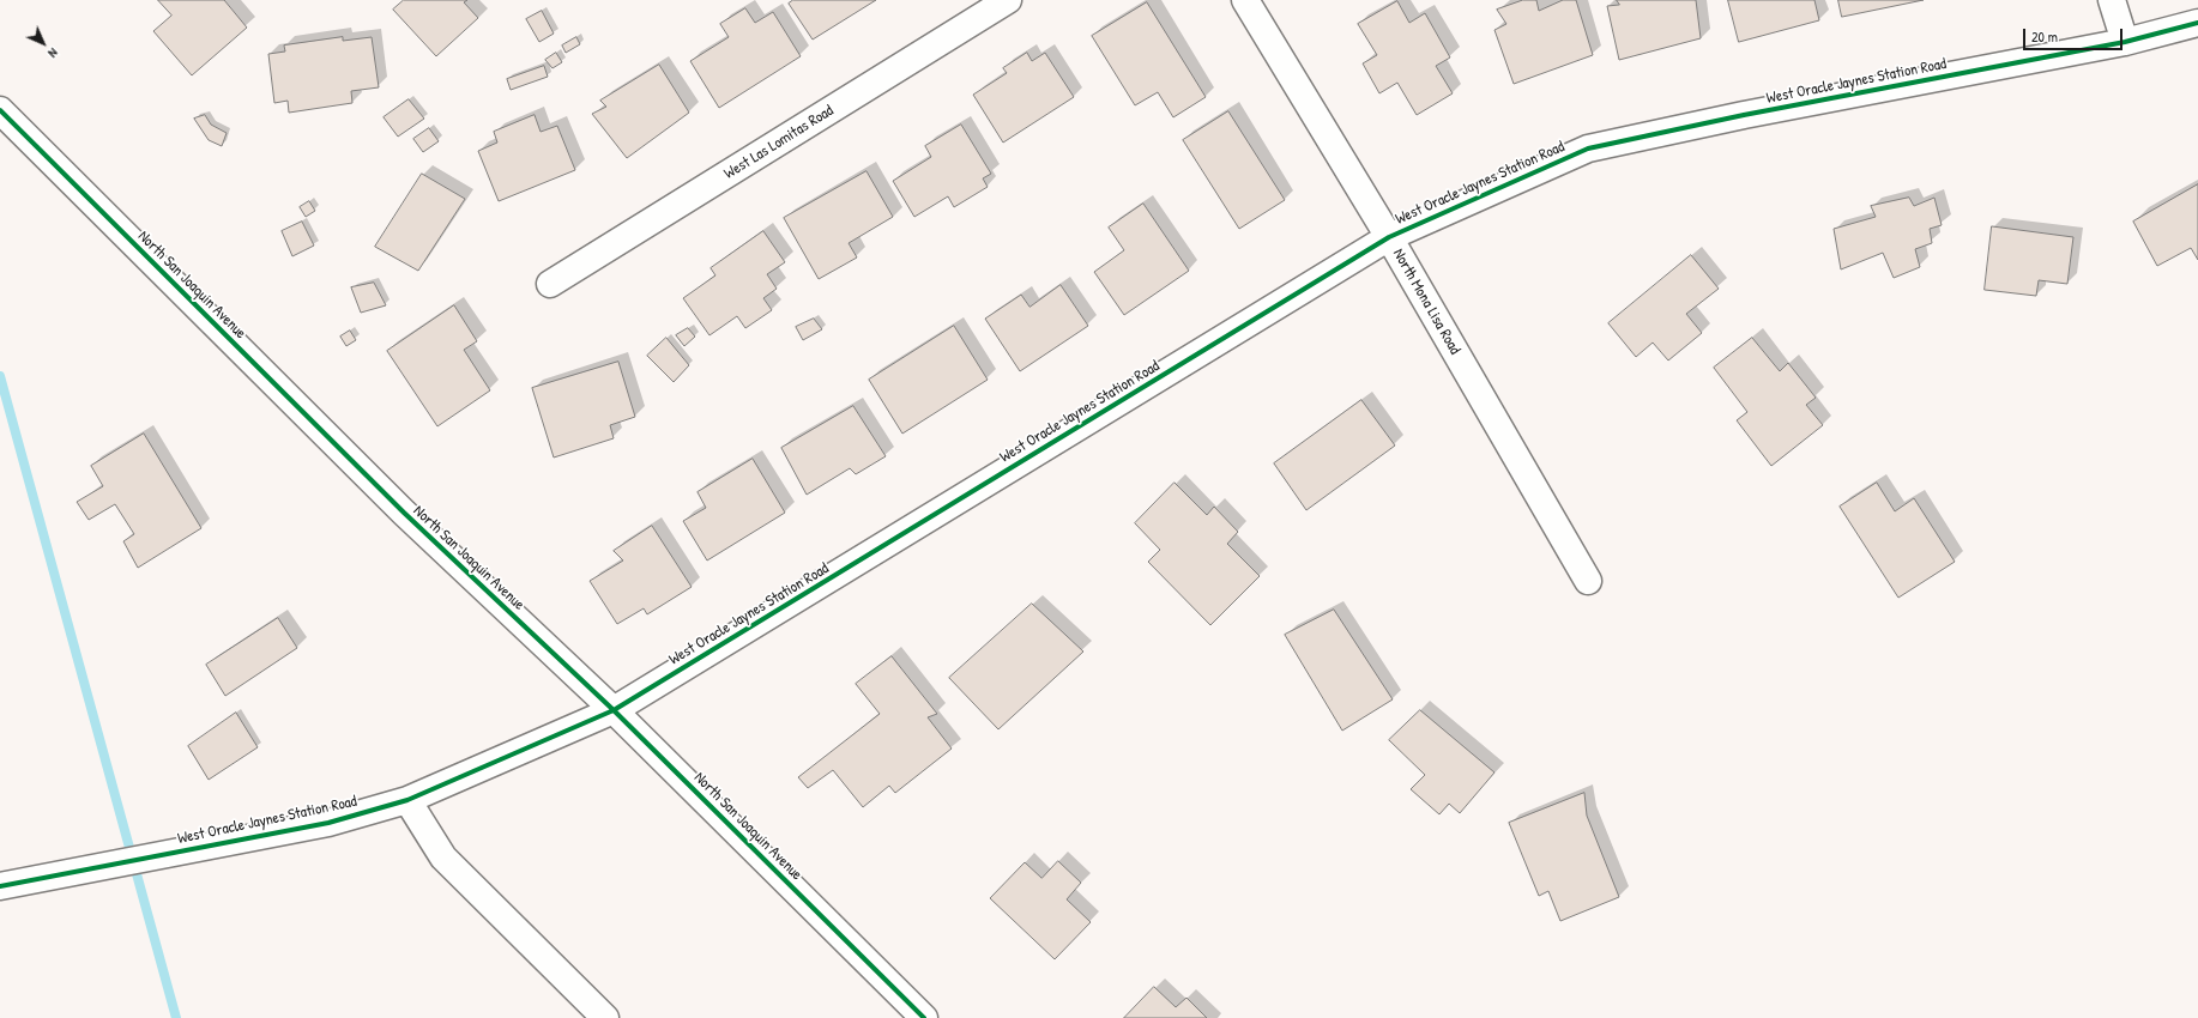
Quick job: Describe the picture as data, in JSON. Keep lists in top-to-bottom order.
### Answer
{
  "streets": {
    "street": [
      "West Oracle Jaynes Station Road",
      "West Las Lomitas Road",
      "North San Joaquin Avenue",
      "North Mona Lisa Road"
    ]
  },
  "crossings": [
    ["West Oracle Jaynes Station Road", "North San Joaquin Avenue"],
    ["West Oracle Jaynes Station Road", "North Mona Lisa Road"]
  ],
  "scale_bar": "20 m",
  "north": "bottom right"
}
